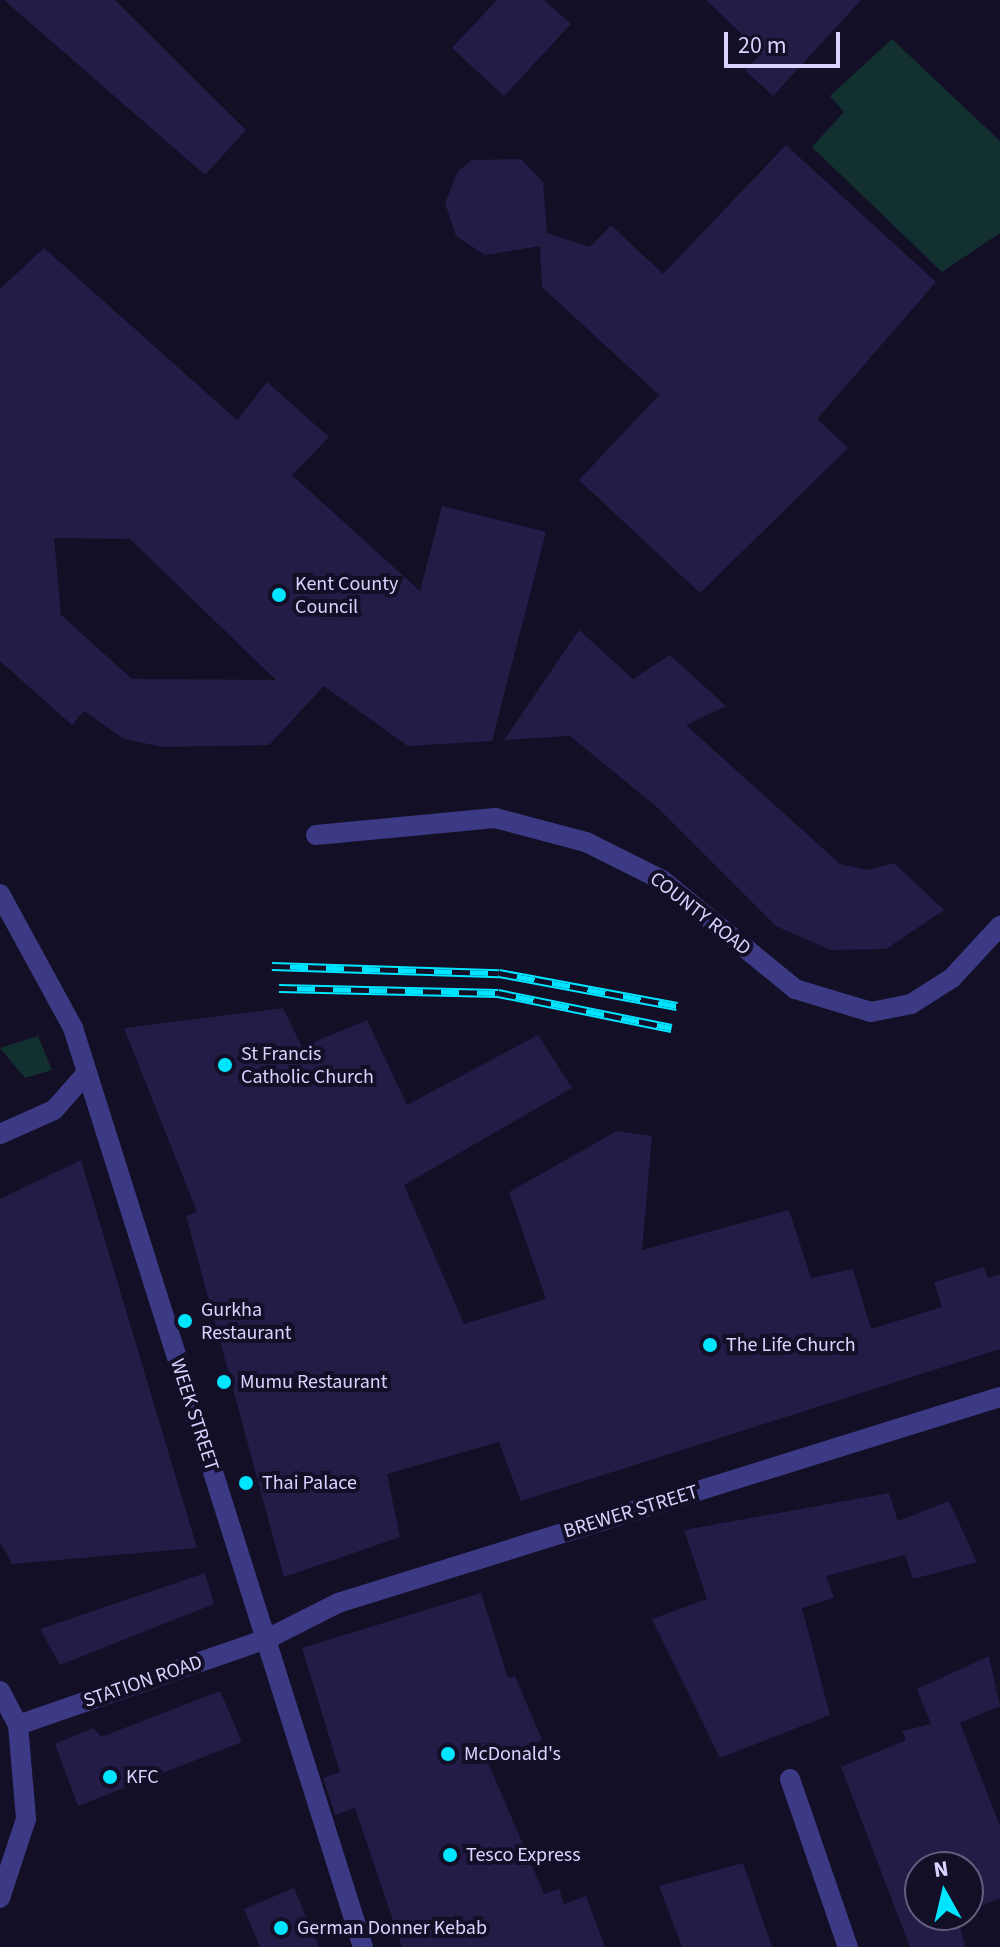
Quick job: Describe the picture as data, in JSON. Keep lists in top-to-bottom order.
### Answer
{
  "streets": {
    "street": [
      "COUNTY ROAD",
      "WEEK STREET",
      "BREWER STREET",
      "STATION ROAD"
    ]
  },
  "crossings": [
    ["WEEK STREET", "BREWER STREET"],
    ["WEEK STREET", "STATION ROAD"],
    ["BREWER STREET", "STATION ROAD"]
  ],
  "places": [
    "Kent County Council",
    "St Francis Catholic Church",
    "Gurkha Restaurant",
    "The Life Church",
    "Mumu Restaurant",
    "Thai Palace",
    "McDonald's",
    "KFC",
    "Tesco Express",
    "German Donner Kebab"
  ],
  "scale_bar": "20 m",
  "north": "top"
}
